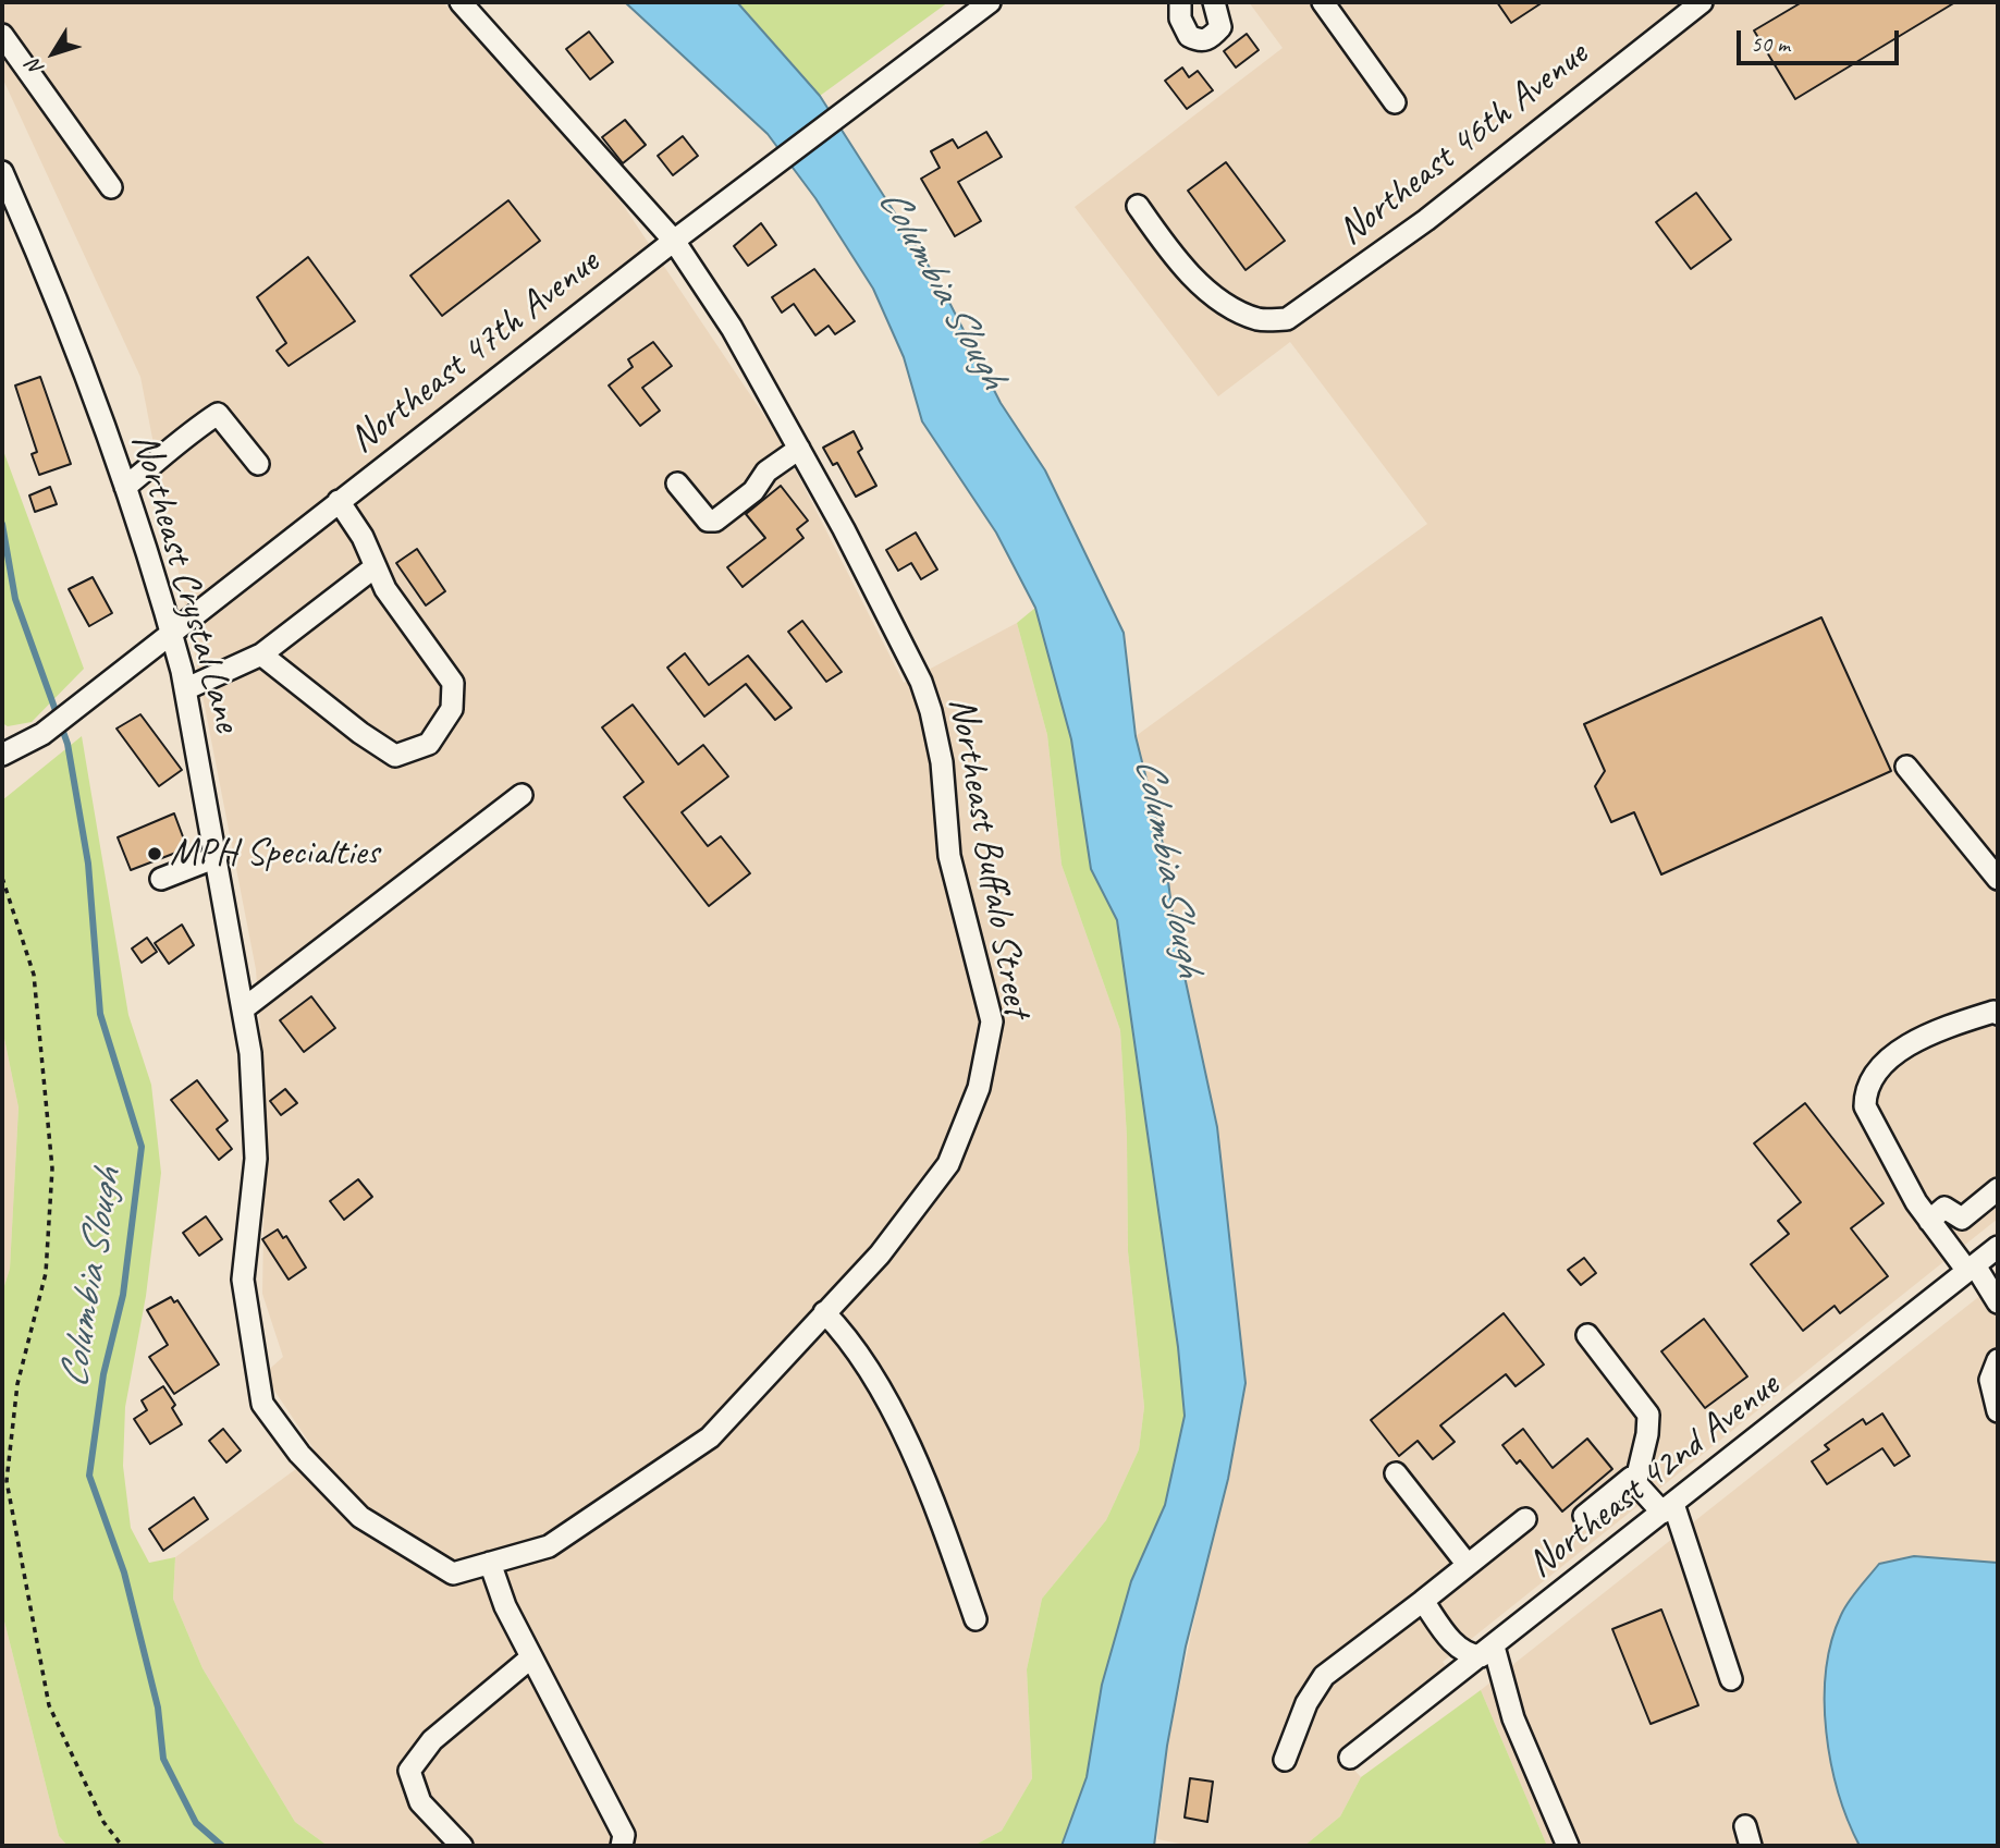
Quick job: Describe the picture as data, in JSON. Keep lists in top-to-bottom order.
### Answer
{
  "streets": {
    "street": [
      "Northeast 46th Avenue",
      "Northeast 47th Avenue",
      "Northeast Crystal Lane",
      "Northeast Buffalo Street",
      "Northeast 42nd Avenue"
    ]
  },
  "crossings": [
    ["Northeast 47th Avenue", "Northeast Crystal Lane"],
    ["Northeast 47th Avenue", "Northeast Buffalo Street"],
    ["Northeast Crystal Lane", "Northeast Buffalo Street"]
  ],
  "water": ["Columbia Slough"],
  "places": ["MPH Specialties"],
  "scale_bar": "50 m",
  "north": "bottom left"
}
